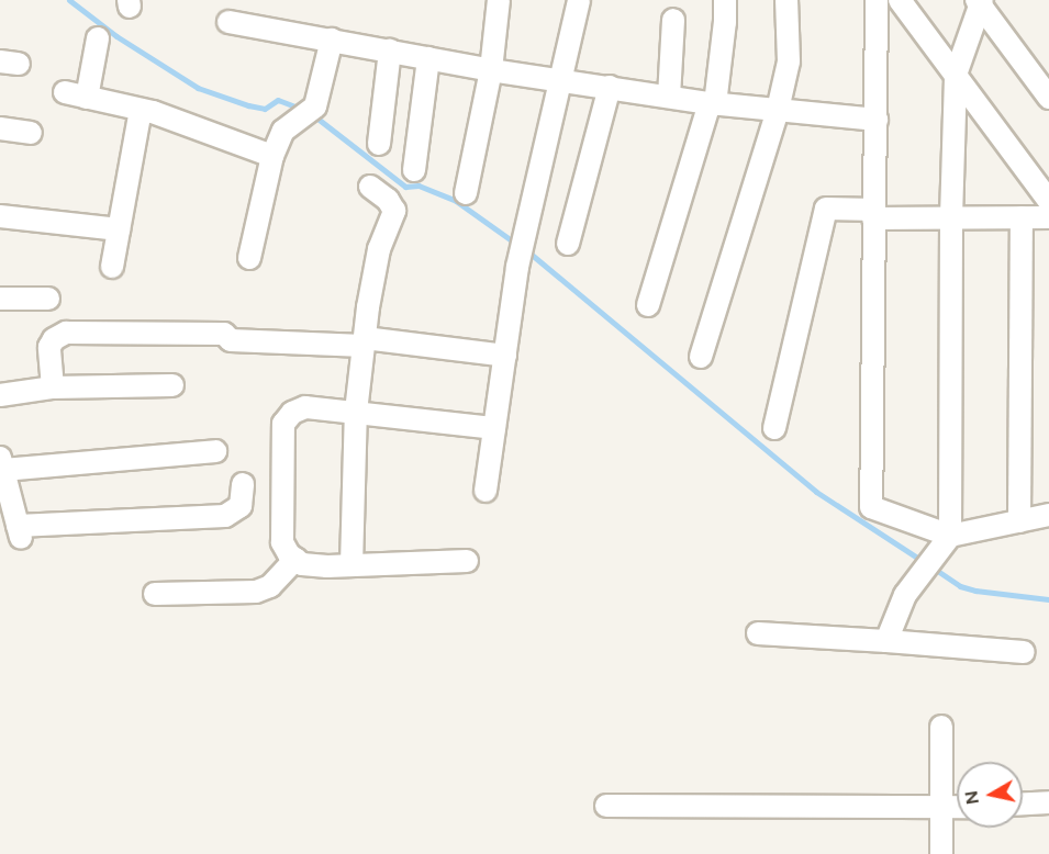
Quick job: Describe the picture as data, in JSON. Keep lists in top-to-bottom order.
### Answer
{
  "north": "left"
}
